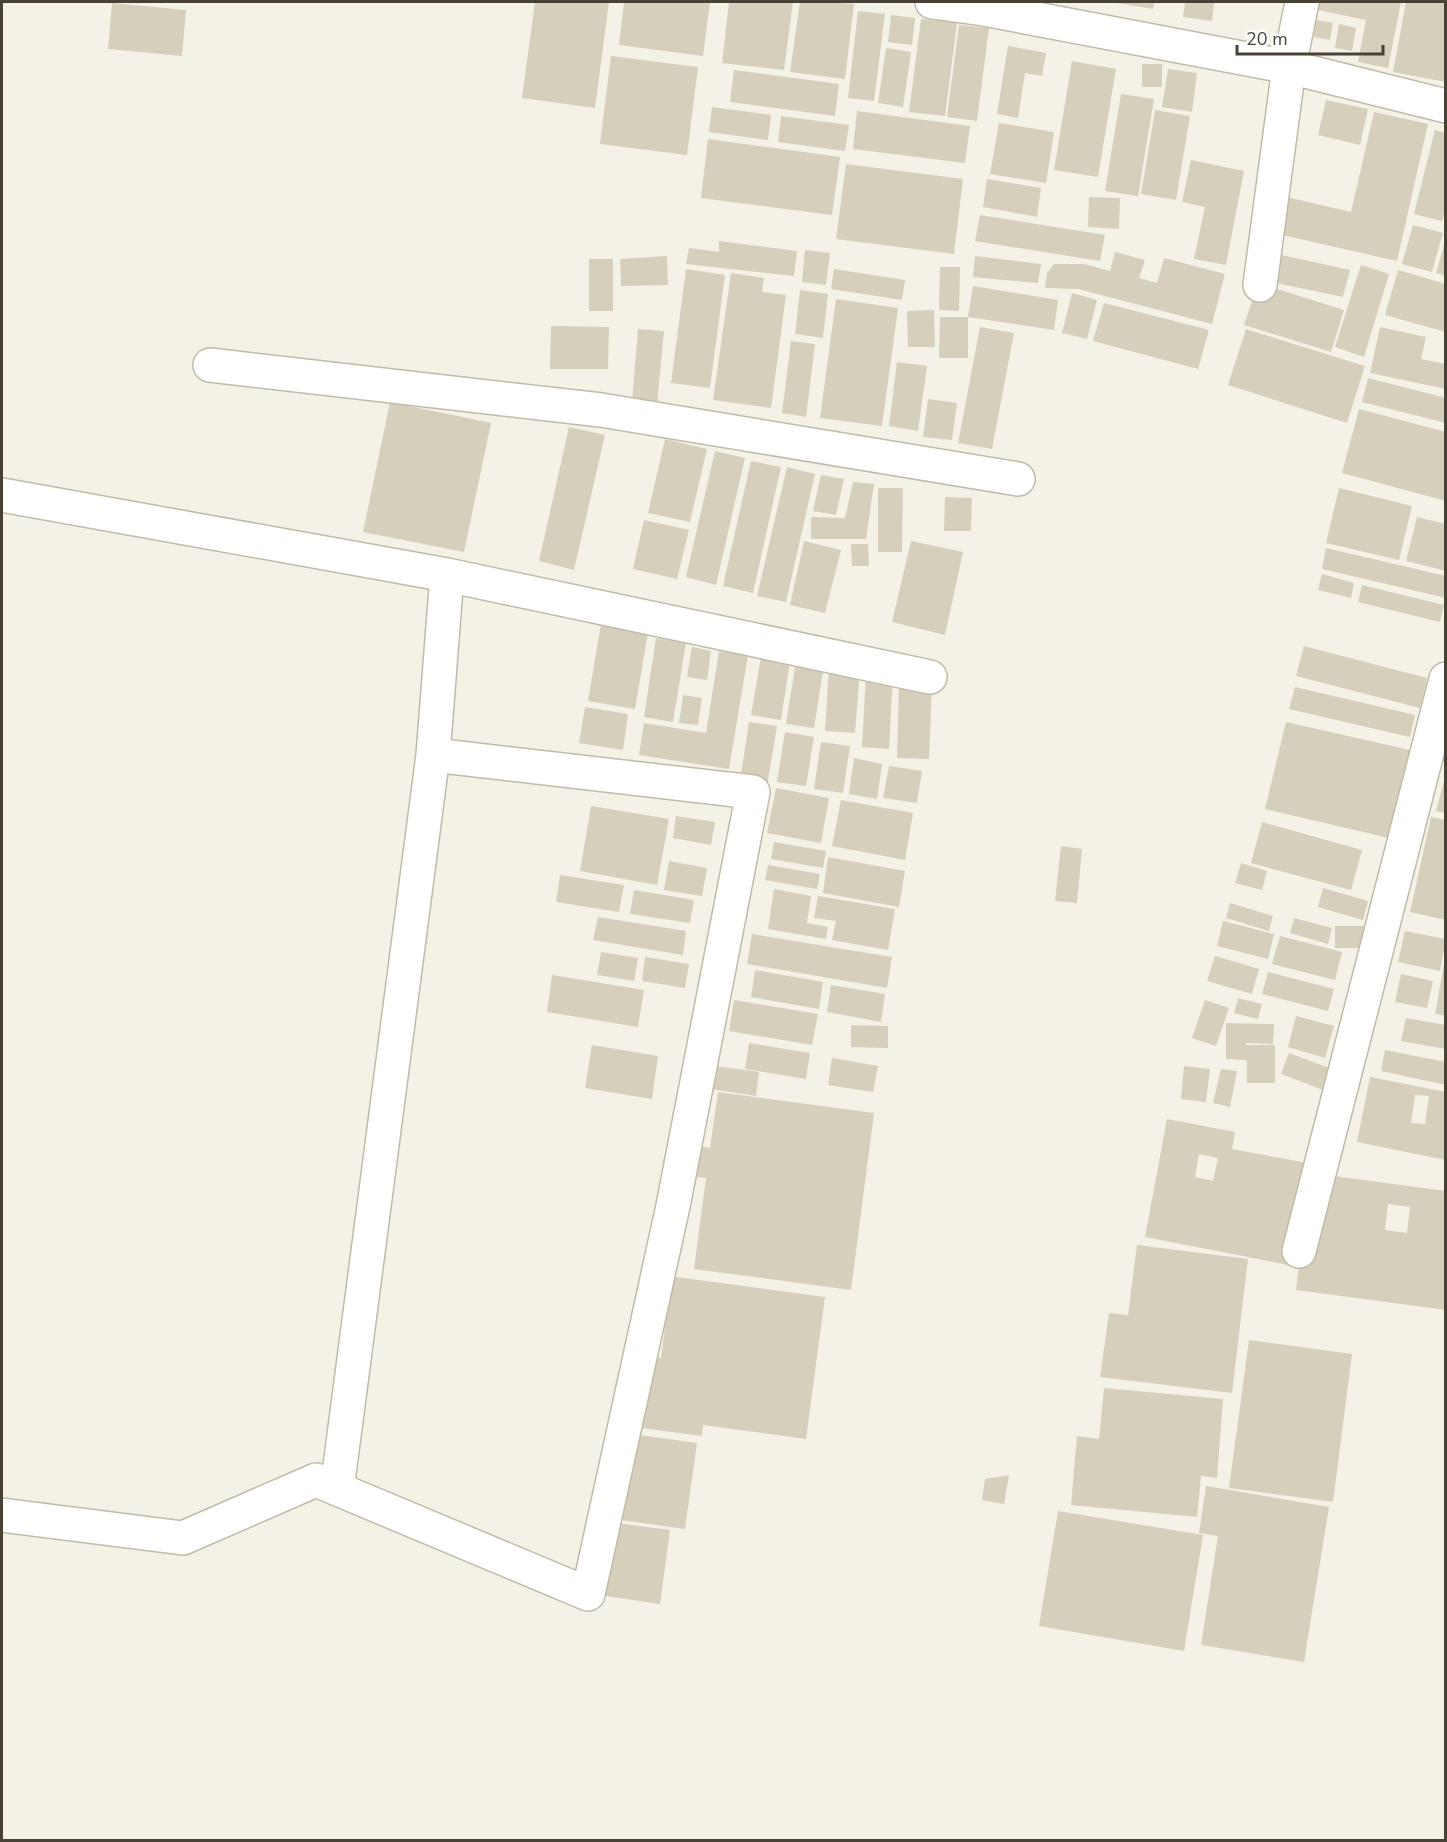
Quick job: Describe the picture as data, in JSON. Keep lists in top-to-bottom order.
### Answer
{
  "scale_bar": "20 m"
}
